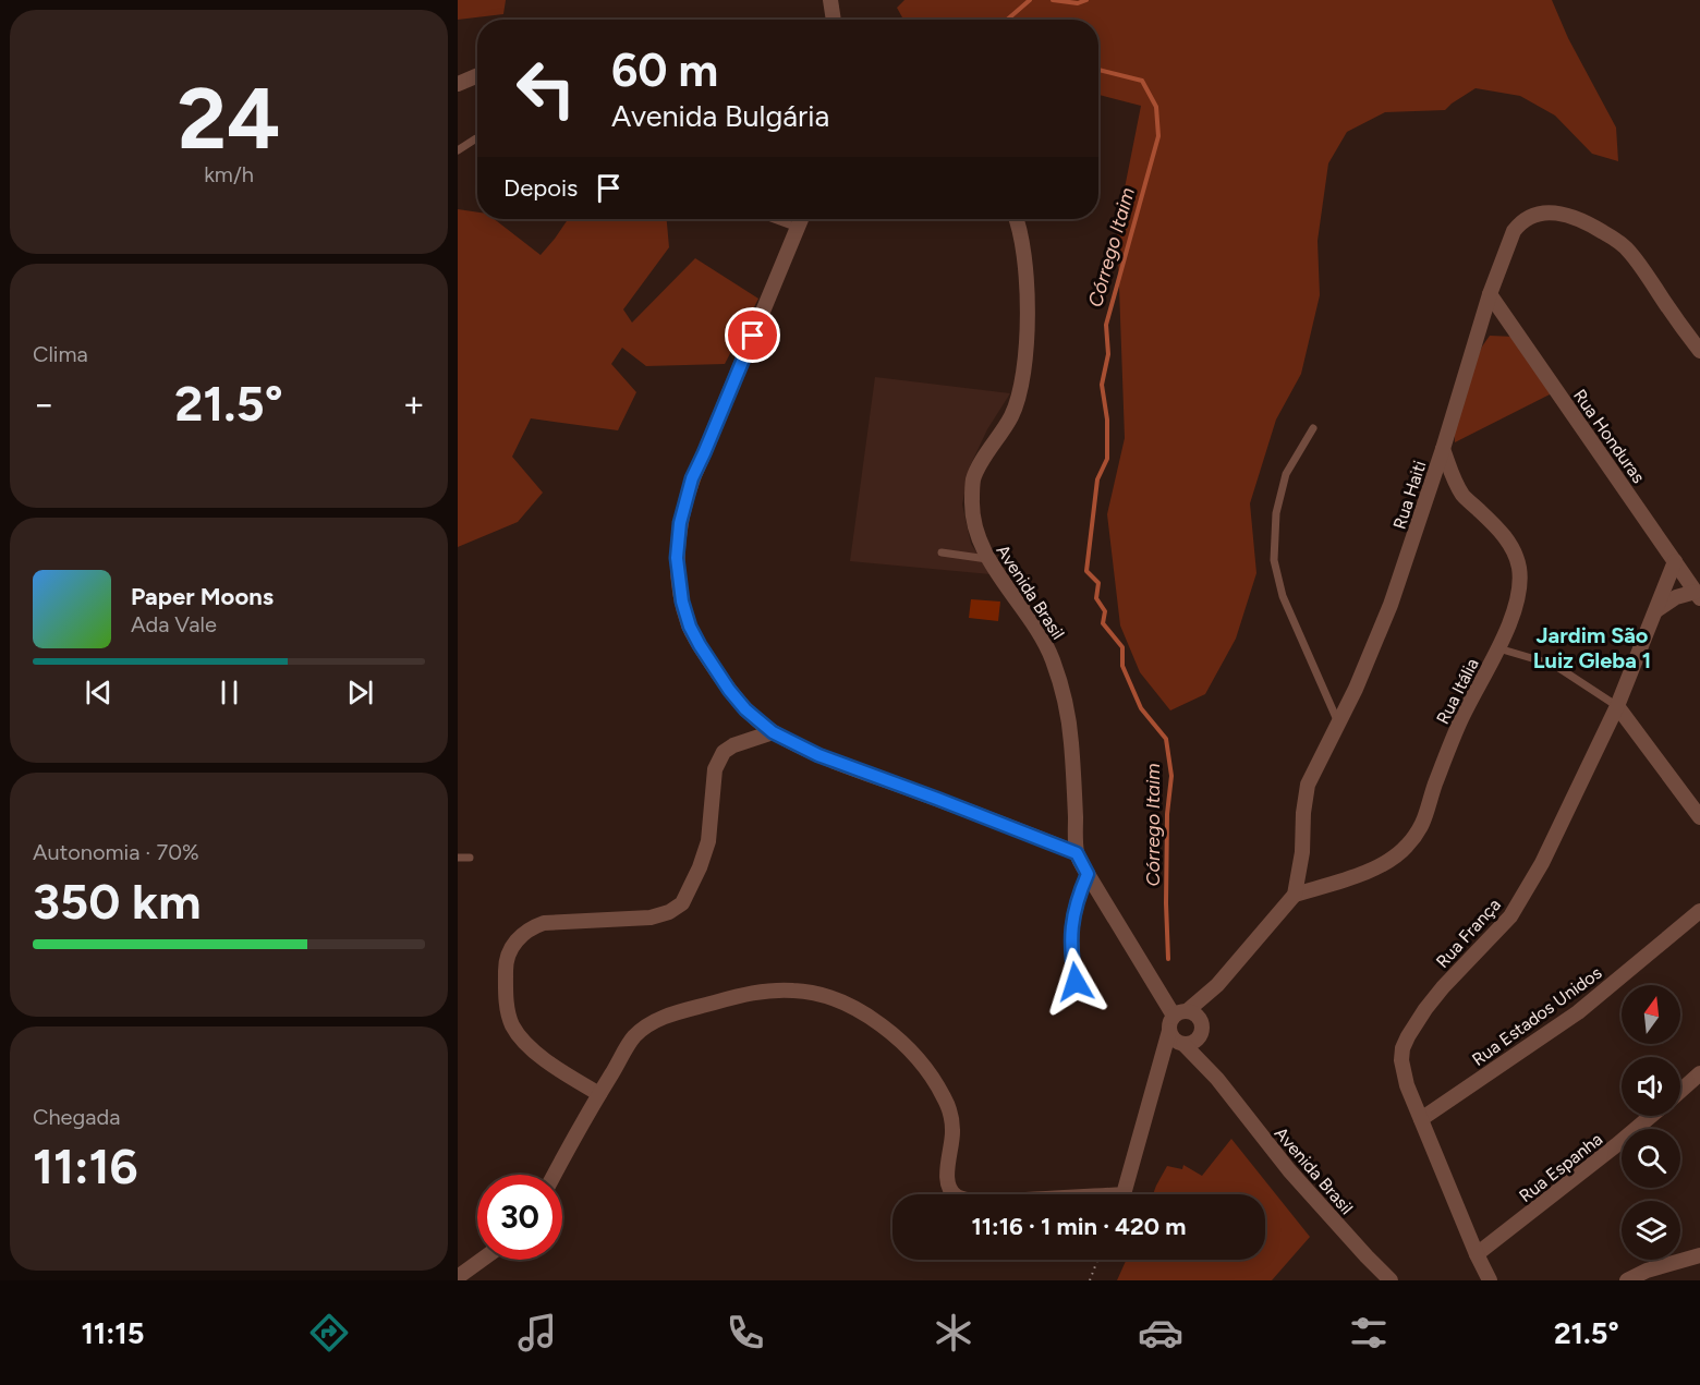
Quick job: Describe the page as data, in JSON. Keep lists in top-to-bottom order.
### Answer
{
  "streets": {
    "street": [
      "Rua Honduras",
      "Rua Haiti",
      "Avenida Brasil",
      "Rua Itália",
      "Rua França",
      "Rua Estados Unidos",
      "Rua Espanha"
    ]
  },
  "crossings": [
    ["Rua Honduras", "Rua Haiti"],
    ["Rua Honduras", "Rua França"],
    ["Rua Haiti", "Rua Itália"],
    ["Rua França", "Rua Estados Unidos"],
    ["Rua França", "Rua Espanha"]
  ],
  "districts": ["Jardim São Luiz Gleba 1"],
  "water": ["Córrego Itaim"],
  "north": "top",
  "page": {
    "tile": [
      ["24", "km/h"],
      "Clima",
      ["Autonomia · 70%", "350 km"],
      ["Chegada", "11:16"]
    ],
    "turn": ["60 m", "Avenida Bulgária"],
    "then": "Depois",
    "heat": ["−", "21.5°", "+"],
    "song": ["Paper Moons", "Ada Vale"],
    "limit": "30",
    "trip": "11:16 · 1 min · 420 m",
    "tabs": ["11:15", "21.5°"]
  }
}
